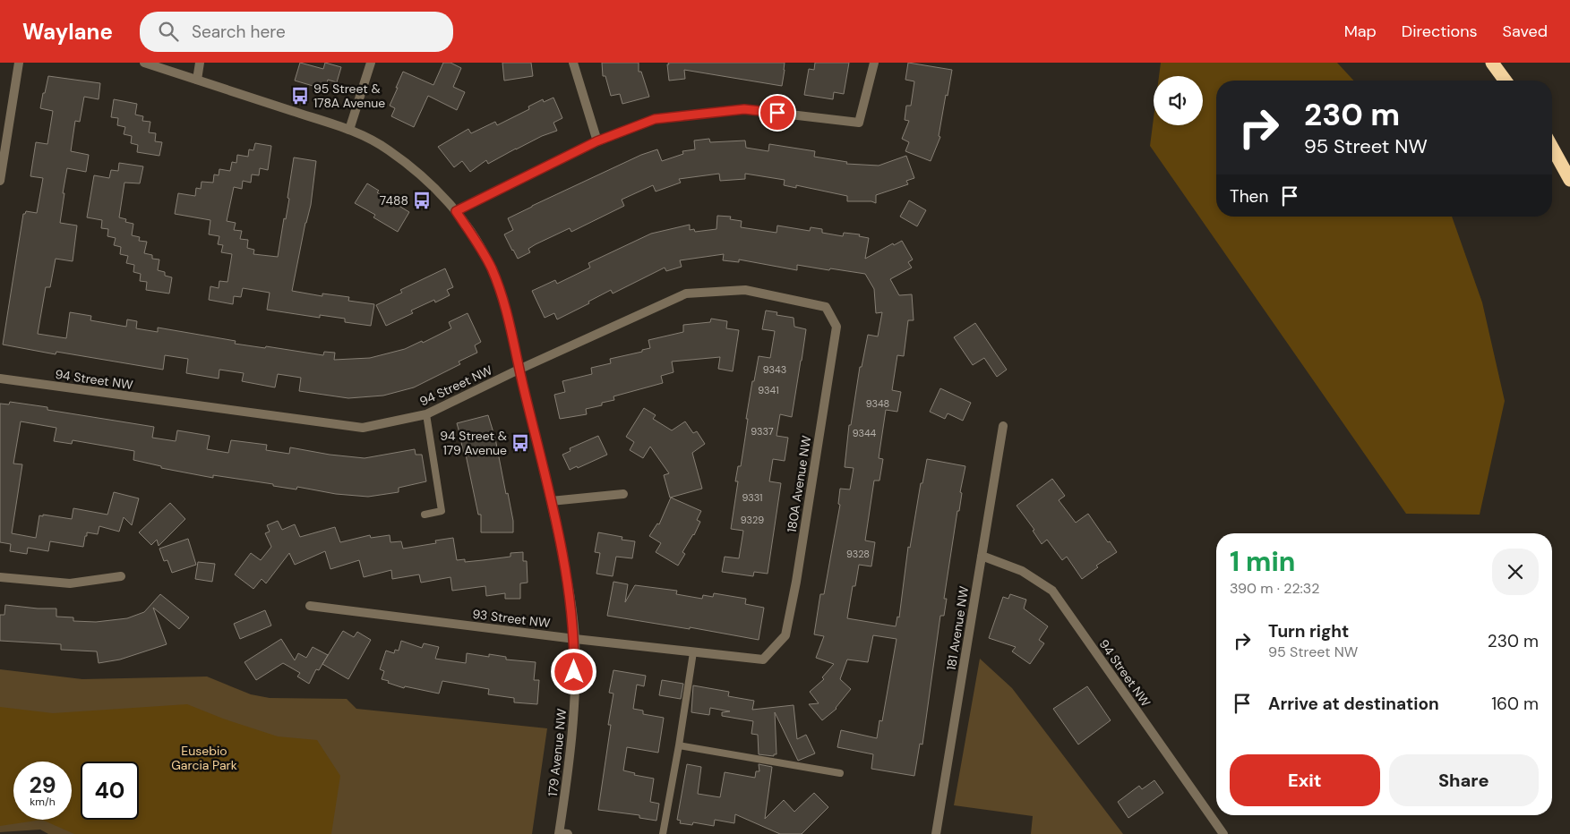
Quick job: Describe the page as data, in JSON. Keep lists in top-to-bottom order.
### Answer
{
  "streets": {
    "street": [
      "94 Street NW",
      "180A Avenue NW",
      "93 Street NW",
      "181 Avenue NW",
      "179 Avenue NW"
    ]
  },
  "crossings": [
    ["94 Street NW", "180A Avenue NW"],
    ["94 Street NW", "181 Avenue NW"],
    ["94 Street NW", "179 Avenue NW"],
    ["180A Avenue NW", "93 Street NW"],
    ["93 Street NW", "179 Avenue NW"]
  ],
  "parks": ["Eusebio Garcia Park"],
  "places": {
    "bus stop": ["95 Street & 178A Avenue", "7488", "94 Street & 179 Avenue"]
  },
  "house_numbers": [
    "9343",
    "9341",
    "9348",
    "9337",
    "9344",
    "9331",
    "9329",
    "9328"
  ],
  "page": {
    "header": "Waylane",
    "search": "Search here",
    "nav": ["Map", "Directions", "Saved"],
    "turn": ["230 m", "95 Street NW"],
    "then": "Then",
    "heading": ["1 min", "390 m · 22:32"],
    "list": [
      {
        "name": "Turn right",
        "note": "95 Street NW",
        "value": "230 m"
      },
      {
        "name": "Arrive at destination",
        "value": "160 m"
      }
    ],
    "buttons": ["Exit", "Share"],
    "speed": "29 km/h",
    "limit": "40"
  }
}
